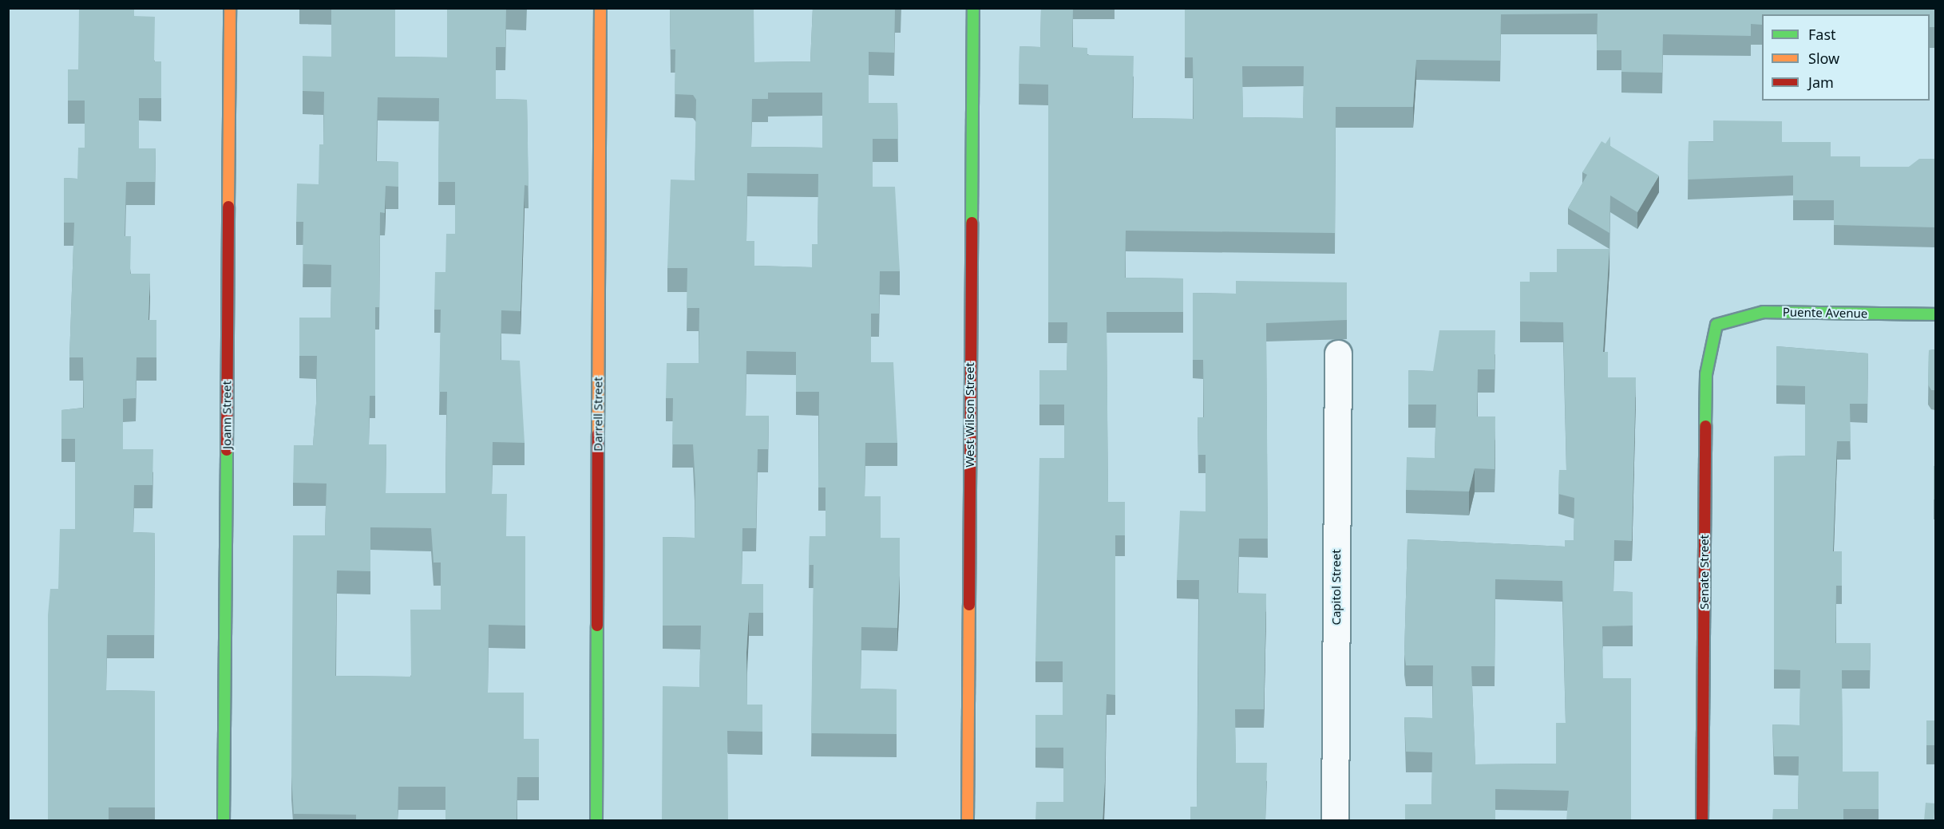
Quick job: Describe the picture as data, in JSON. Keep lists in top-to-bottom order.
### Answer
{
  "streets": {
    "street": [
      "Puente Avenue",
      "Darrell Street",
      "Joann Street",
      "West Wilson Street",
      "Senate Street",
      "Capitol Street"
    ]
  },
  "crossings": [
    ["Puente Avenue", "Senate Street"]
  ],
  "legend": ["Fast", "Slow", "Jam"]
}
